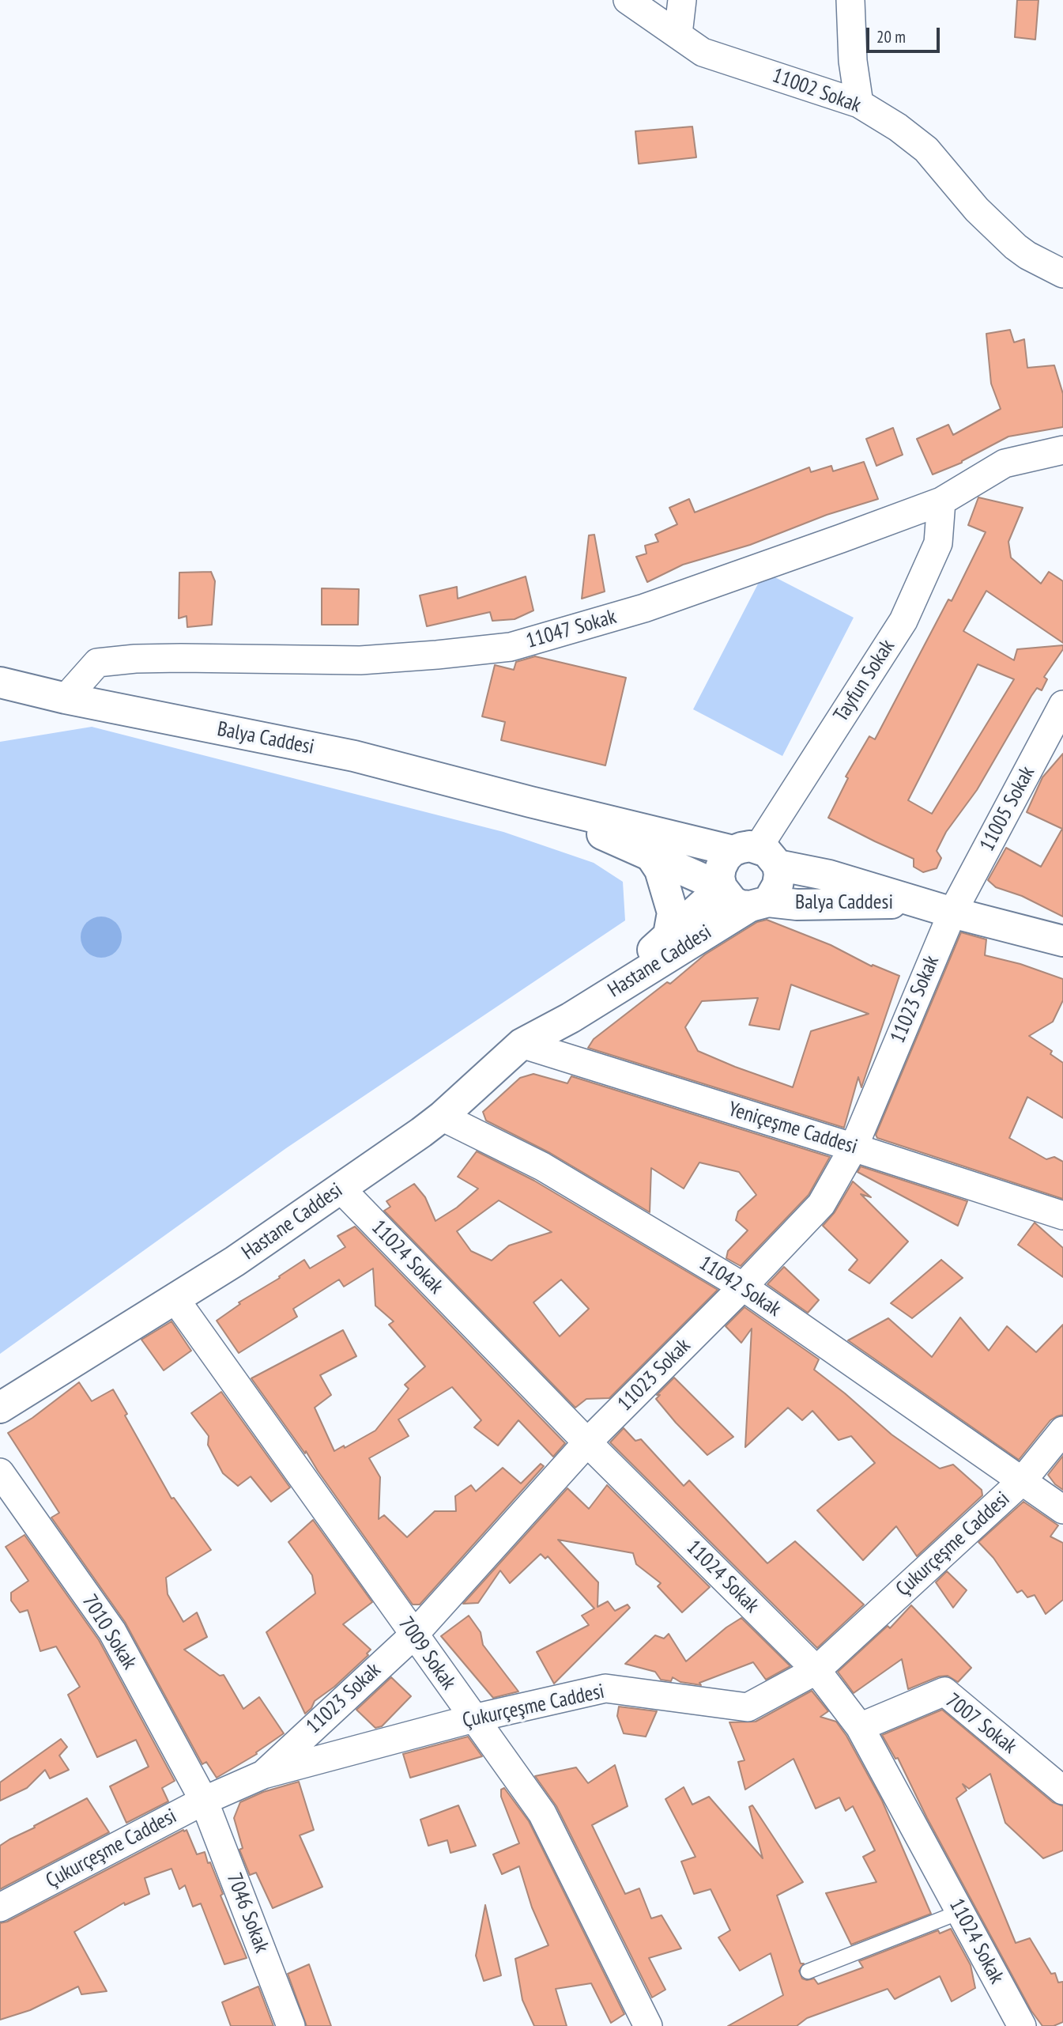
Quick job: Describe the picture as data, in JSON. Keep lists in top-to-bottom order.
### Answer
{
  "streets": {
    "main road": ["Balya Caddesi", "Hastane Caddesi"],
    "street": [
      "11002 Sokak",
      "11047 Sokak",
      "Tayfun Sokak",
      "11005 Sokak",
      "11023 Sokak",
      "Yeniçeşme Caddesi",
      "11024 Sokak",
      "11042 Sokak",
      "Çukurçeşme Caddesi",
      "7010 Sokak",
      "7009 Sokak",
      "7007 Sokak",
      "7046 Sokak"
    ]
  },
  "crossings": [
    ["11047 Sokak", "Tayfun Sokak"],
    ["11047 Sokak", "Balya Caddesi"],
    ["Tayfun Sokak", "Balya Caddesi"],
    ["Tayfun Sokak", "Hastane Caddesi"],
    ["Balya Caddesi", "11005 Sokak"],
    ["Balya Caddesi", "Hastane Caddesi"],
    ["Balya Caddesi", "11023 Sokak"],
    ["11005 Sokak", "11023 Sokak"],
    ["Hastane Caddesi", "Yeniçeşme Caddesi"],
    ["Hastane Caddesi", "11024 Sokak"],
    ["Hastane Caddesi", "11042 Sokak"],
    ["Hastane Caddesi", "7009 Sokak"],
    ["11023 Sokak", "Yeniçeşme Caddesi"],
    ["11023 Sokak", "11024 Sokak"],
    ["11023 Sokak", "11042 Sokak"],
    ["11023 Sokak", "Çukurçeşme Caddesi"],
    ["11023 Sokak", "7009 Sokak"],
    ["11024 Sokak", "Çukurçeşme Caddesi"],
    ["11024 Sokak", "7007 Sokak"],
    ["11042 Sokak", "Çukurçeşme Caddesi"],
    ["Çukurçeşme Caddesi", "7010 Sokak"],
    ["Çukurçeşme Caddesi", "7009 Sokak"],
    ["Çukurçeşme Caddesi", "7046 Sokak"],
    ["7010 Sokak", "7046 Sokak"]
  ],
  "scale_bar": "20 m"
}
